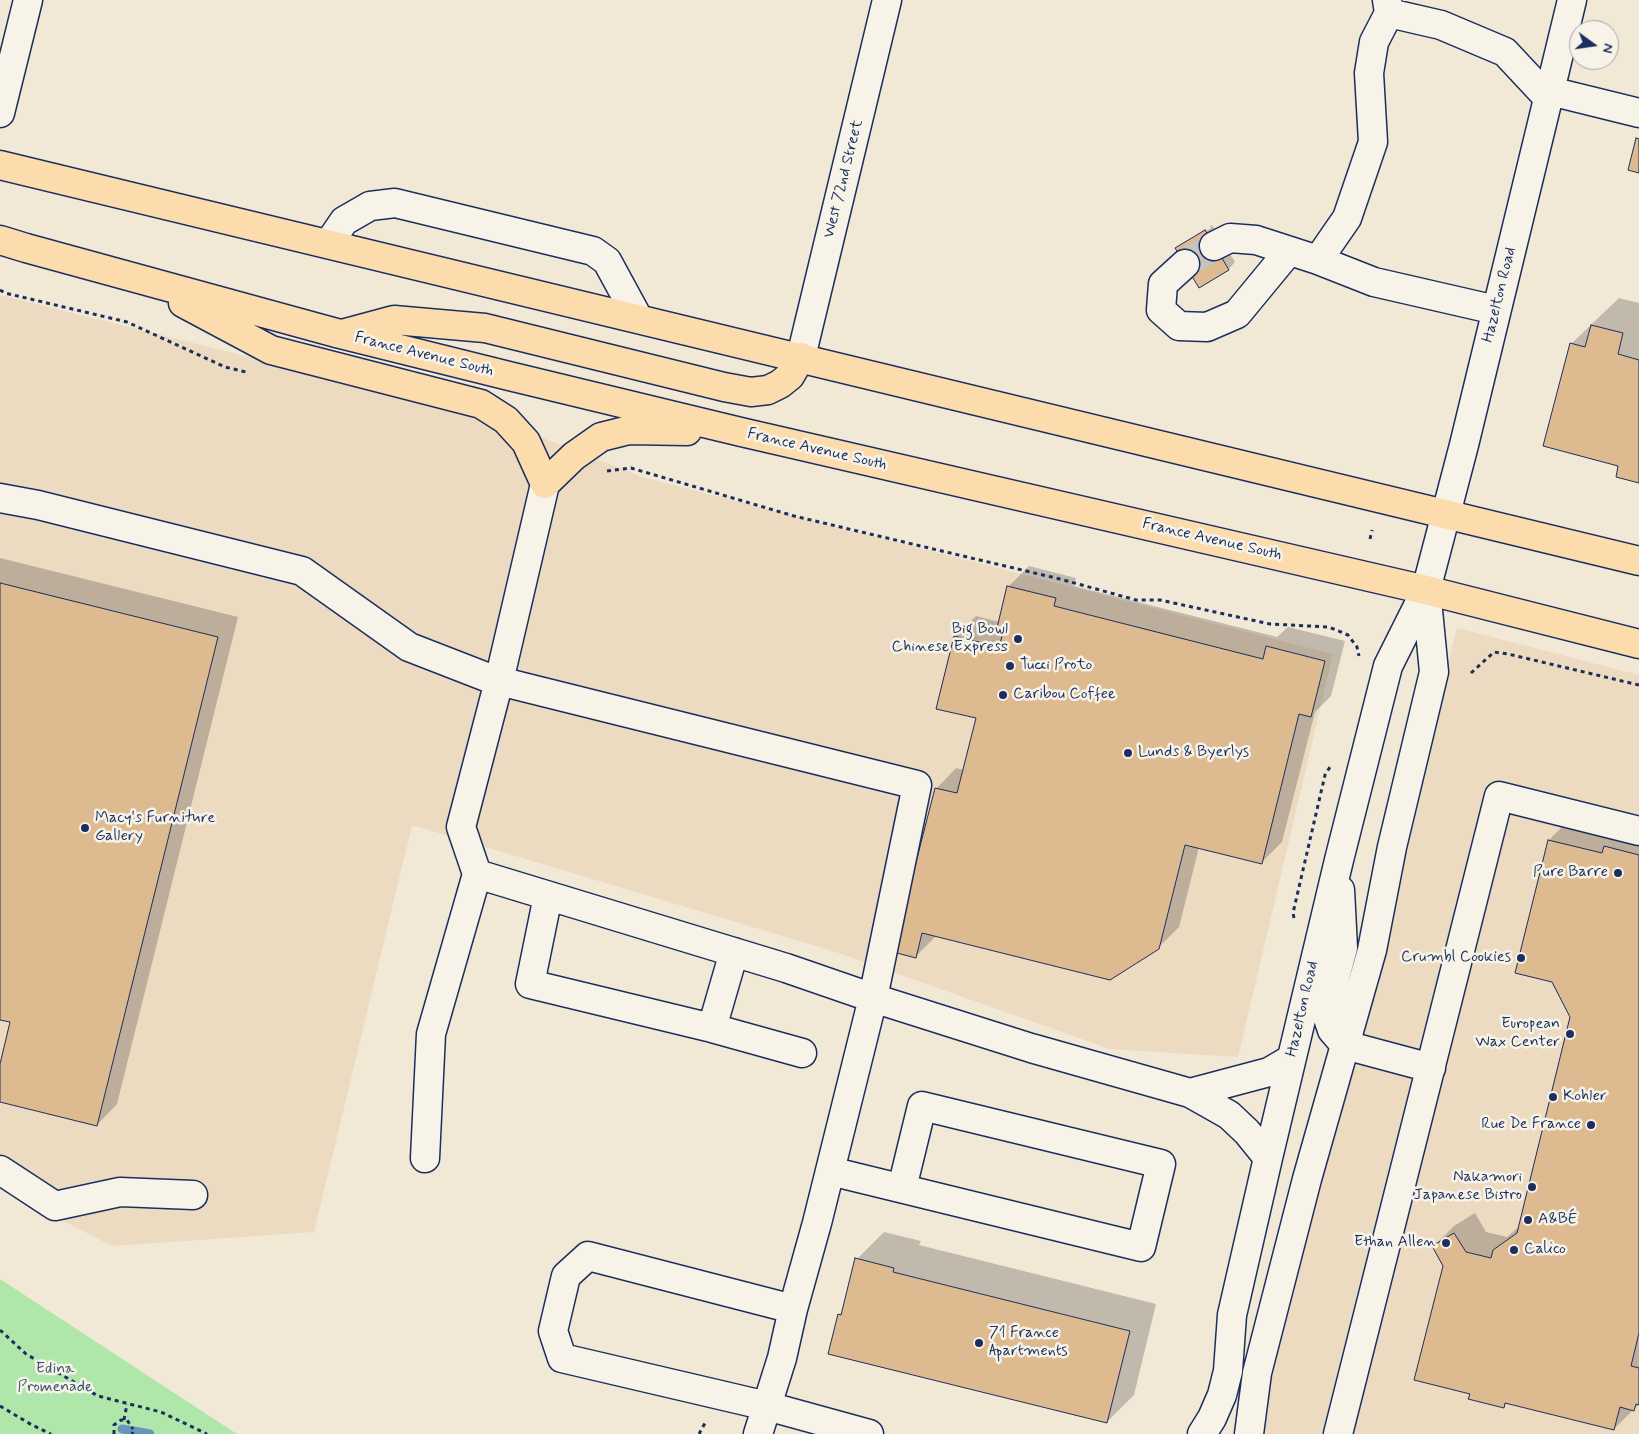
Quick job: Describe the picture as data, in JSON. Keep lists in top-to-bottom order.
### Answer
{
  "streets": {
    "main road": ["France Avenue South"],
    "street": ["West 72nd Street", "Hazelton Road"]
  },
  "crossings": [
    ["Hazelton Road", "France Avenue South"]
  ],
  "parks": ["Edina Promenade"],
  "places": [
    "Big Bowl Chinese Express",
    "Tucci Proto",
    "Caribou Coffee",
    "Lunds & Byerlys",
    "Macy's Furniture Gallery",
    "Pure Barre",
    "Crumbl Cookies",
    "European Wax Center",
    "Kohler",
    "Rue De France",
    "Nakamori Japanese Bistro",
    "A&BÉ",
    "Ethan Allen",
    "Calico",
    "71 France Apartments"
  ],
  "north": "right"
}
